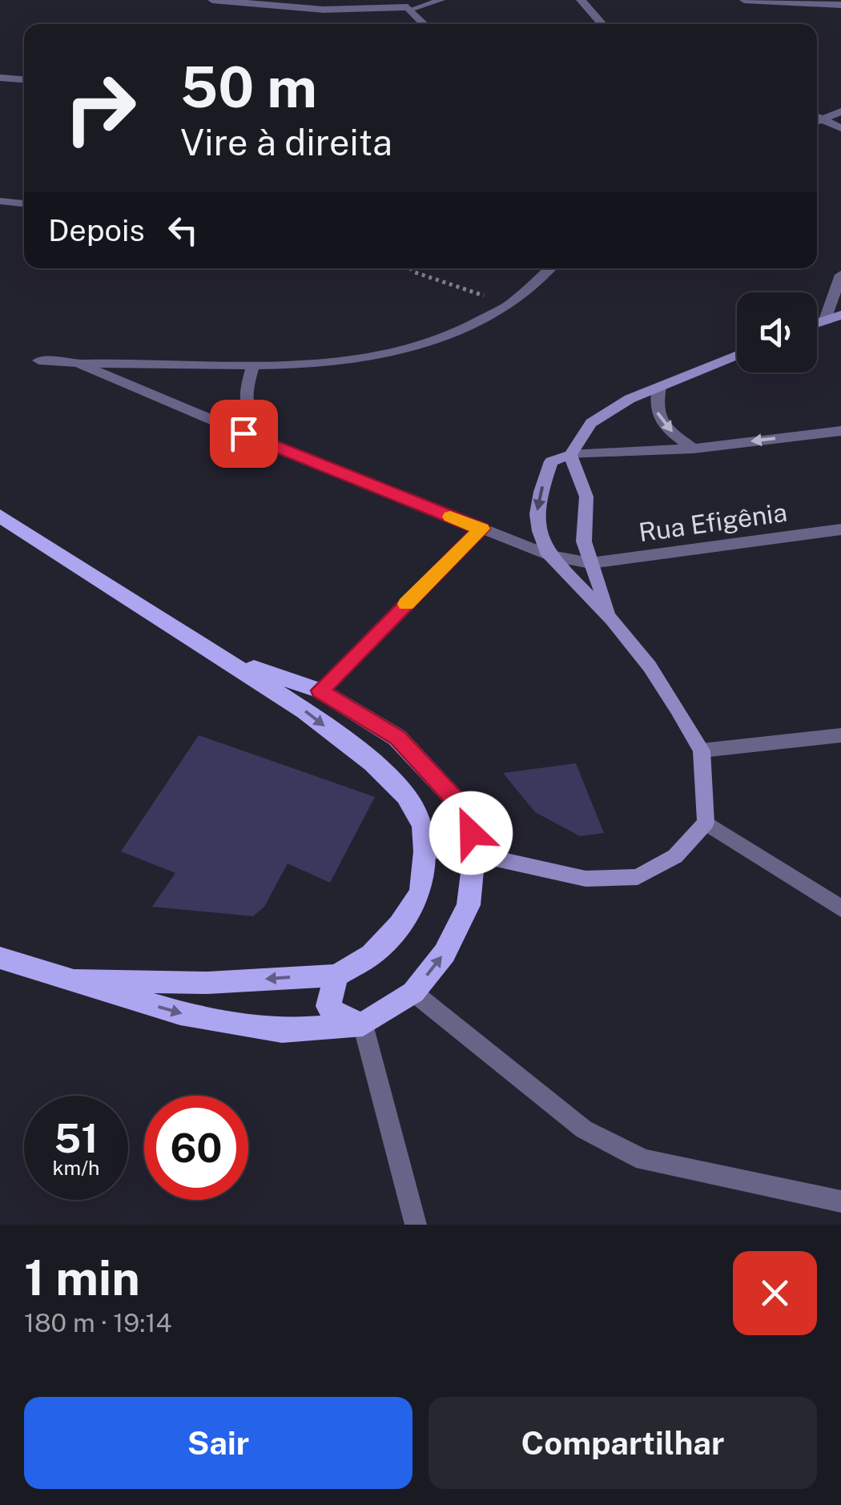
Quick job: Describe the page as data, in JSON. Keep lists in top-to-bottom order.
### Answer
{
  "streets": {
    "street": ["Rua Efigênia"]
  },
  "page": {
    "turn": ["50 m", "Vire à direita"],
    "then": "Depois",
    "speed": "51 km/h",
    "limit": "60",
    "heading": ["1 min", "180 m · 19:14"],
    "buttons": ["Sair", "Compartilhar"]
  }
}
